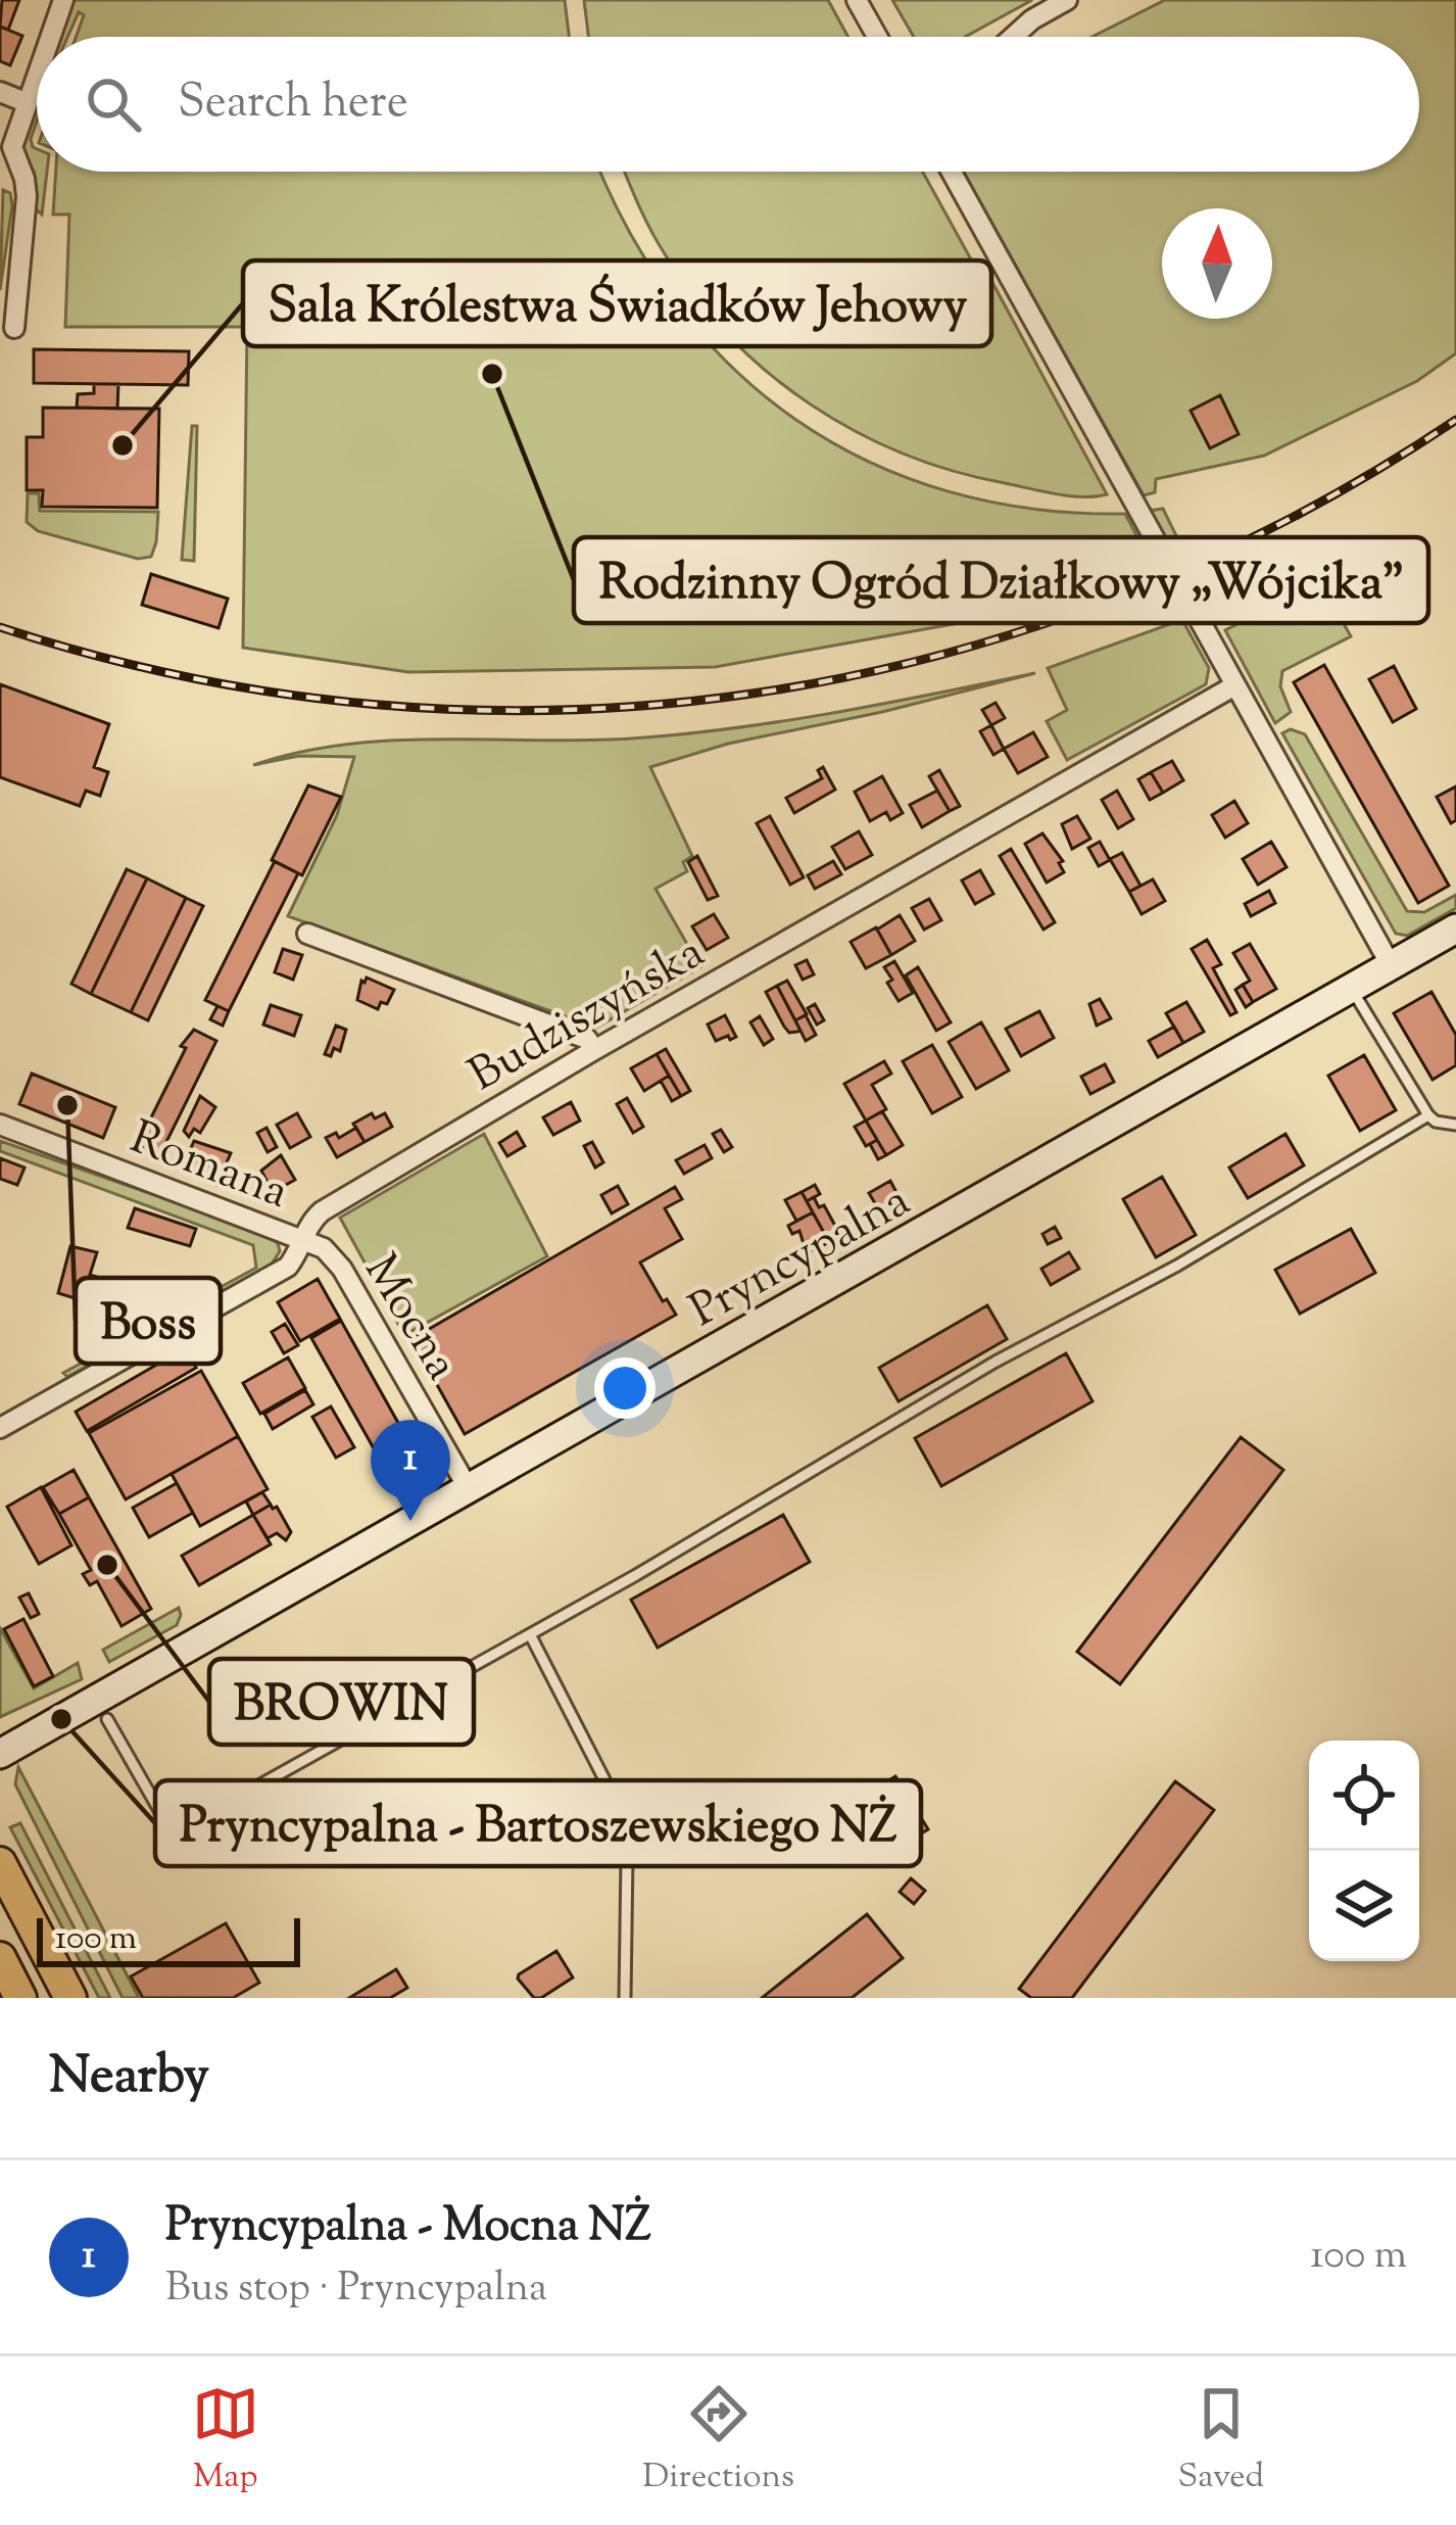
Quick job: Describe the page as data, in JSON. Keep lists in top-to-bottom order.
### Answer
{
  "streets": {
    "street": [
      "Budziszyńska",
      "Romana",
      "Pryncypalna",
      "Mocna"
    ]
  },
  "crossings": [
    ["Budziszyńska", "Romana"],
    ["Romana", "Mocna"],
    ["Pryncypalna", "Mocna"]
  ],
  "places": [
    "Rodzinny Ogród Działkowy „Wójcika”",
    "Sala Królestwa Świadków Jehowy",
    "Boss",
    "BROWIN",
    "Pryncypalna - Bartoszewskiego NŻ"
  ],
  "scale_bar": "100 m",
  "north": "top",
  "page": {
    "search": "Search here",
    "pins": "1",
    "scale": "100 m",
    "heading": "Nearby",
    "list": [
      {
        "mark": "1",
        "name": "Pryncypalna - Mocna NŻ",
        "note": "Bus stop · Pryncypalna",
        "value": "100 m"
      }
    ],
    "nav": ["Map", "Directions", "Saved"]
  }
}
